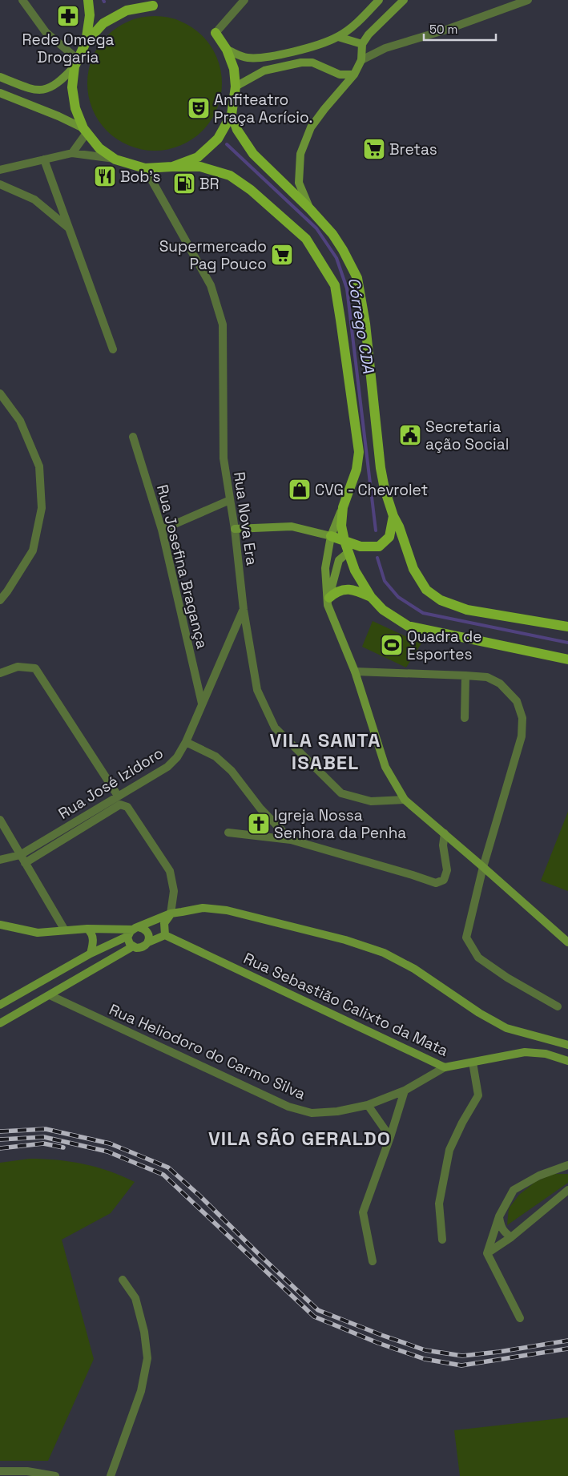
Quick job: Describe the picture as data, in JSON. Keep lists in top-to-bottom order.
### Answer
{
  "streets": {
    "street": [
      "Rua Nova Era",
      "Rua Josefina Bragança",
      "Rua José Izidoro",
      "Rua Sebastião Calixto da Mata",
      "Rua Heliodoro do Carmo Silva"
    ]
  },
  "crossings": [
    ["Rua Nova Era", "Rua José Izidoro"],
    ["Rua Josefina Bragança", "Rua José Izidoro"],
    ["Rua Sebastião Calixto da Mata", "Rua Heliodoro do Carmo Silva"]
  ],
  "districts": ["VILA SANTA ISABEL", "VILA SÃO GERALDO"],
  "water": ["Córrego CDA"],
  "places": {
    "pharmacy": ["Rede Omega Drogaria"],
    "theatre": ["Anfiteatro Praça Acrício."],
    "supermarket": ["Bretas", "Supermercado Pag Pouco"],
    "restaurant": ["Bob's"],
    "fuel station": ["BR"],
    "public building": ["Secretaria ação Social"],
    "shop": ["CVG - Chevrolet"],
    "sports": ["Quadra de Esportes"],
    "church": ["Igreja Nossa Senhora da Penha"]
  },
  "scale_bar": "50 m"
}
